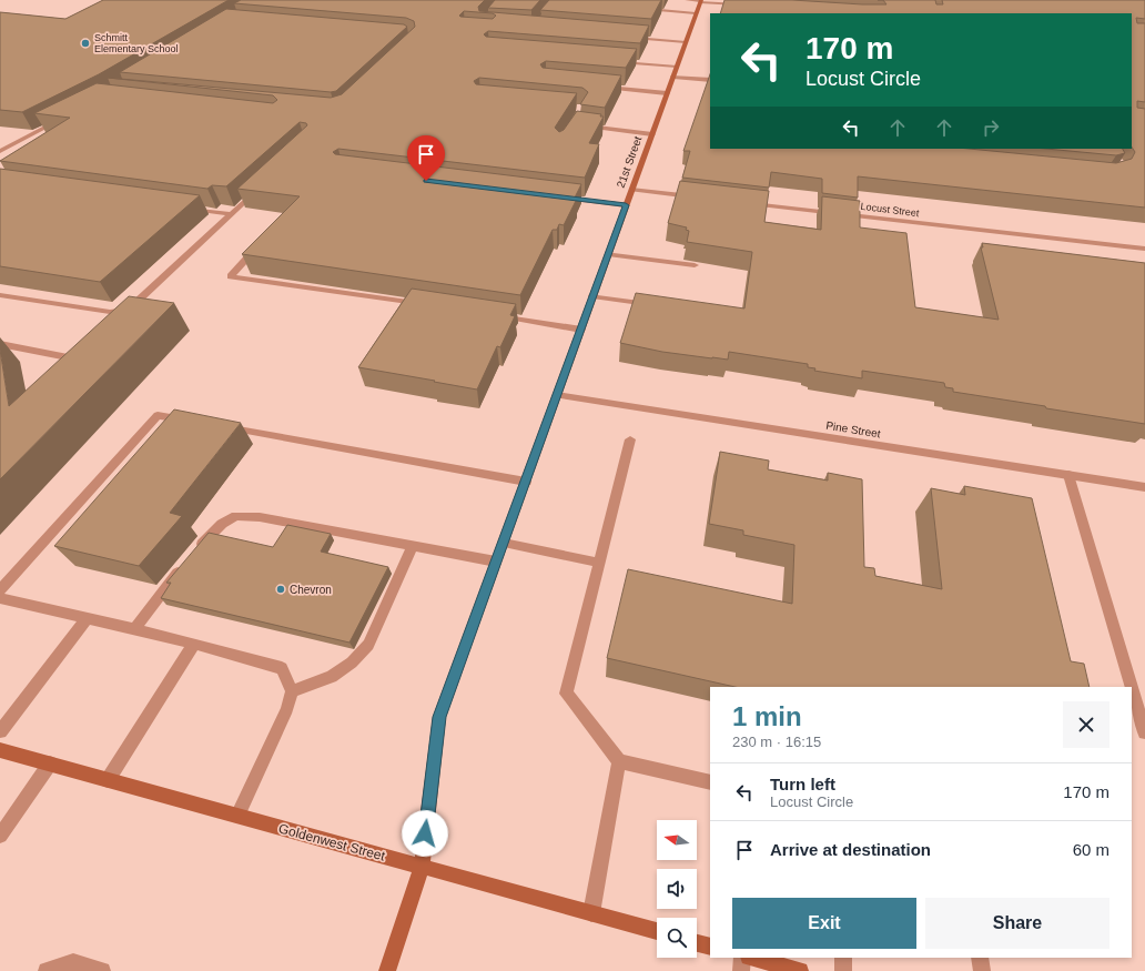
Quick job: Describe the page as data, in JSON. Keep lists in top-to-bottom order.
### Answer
{
  "streets": {
    "street": [
      "21st Street",
      "Locust Street",
      "Pine Street",
      "Goldenwest Street"
    ]
  },
  "crossings": [
    ["21st Street", "Pine Street"],
    ["21st Street", "Goldenwest Street"]
  ],
  "places": ["Schmitt Elementary School", "Chevron"],
  "north": "left",
  "page": {
    "turn": ["170 m", "Locust Circle"],
    "heading": ["1 min", "230 m · 16:15"],
    "list": [
      {
        "name": "Turn left",
        "note": "Locust Circle",
        "value": "170 m"
      },
      {
        "name": "Arrive at destination",
        "value": "60 m"
      }
    ],
    "buttons": ["Exit", "Share"]
  }
}
